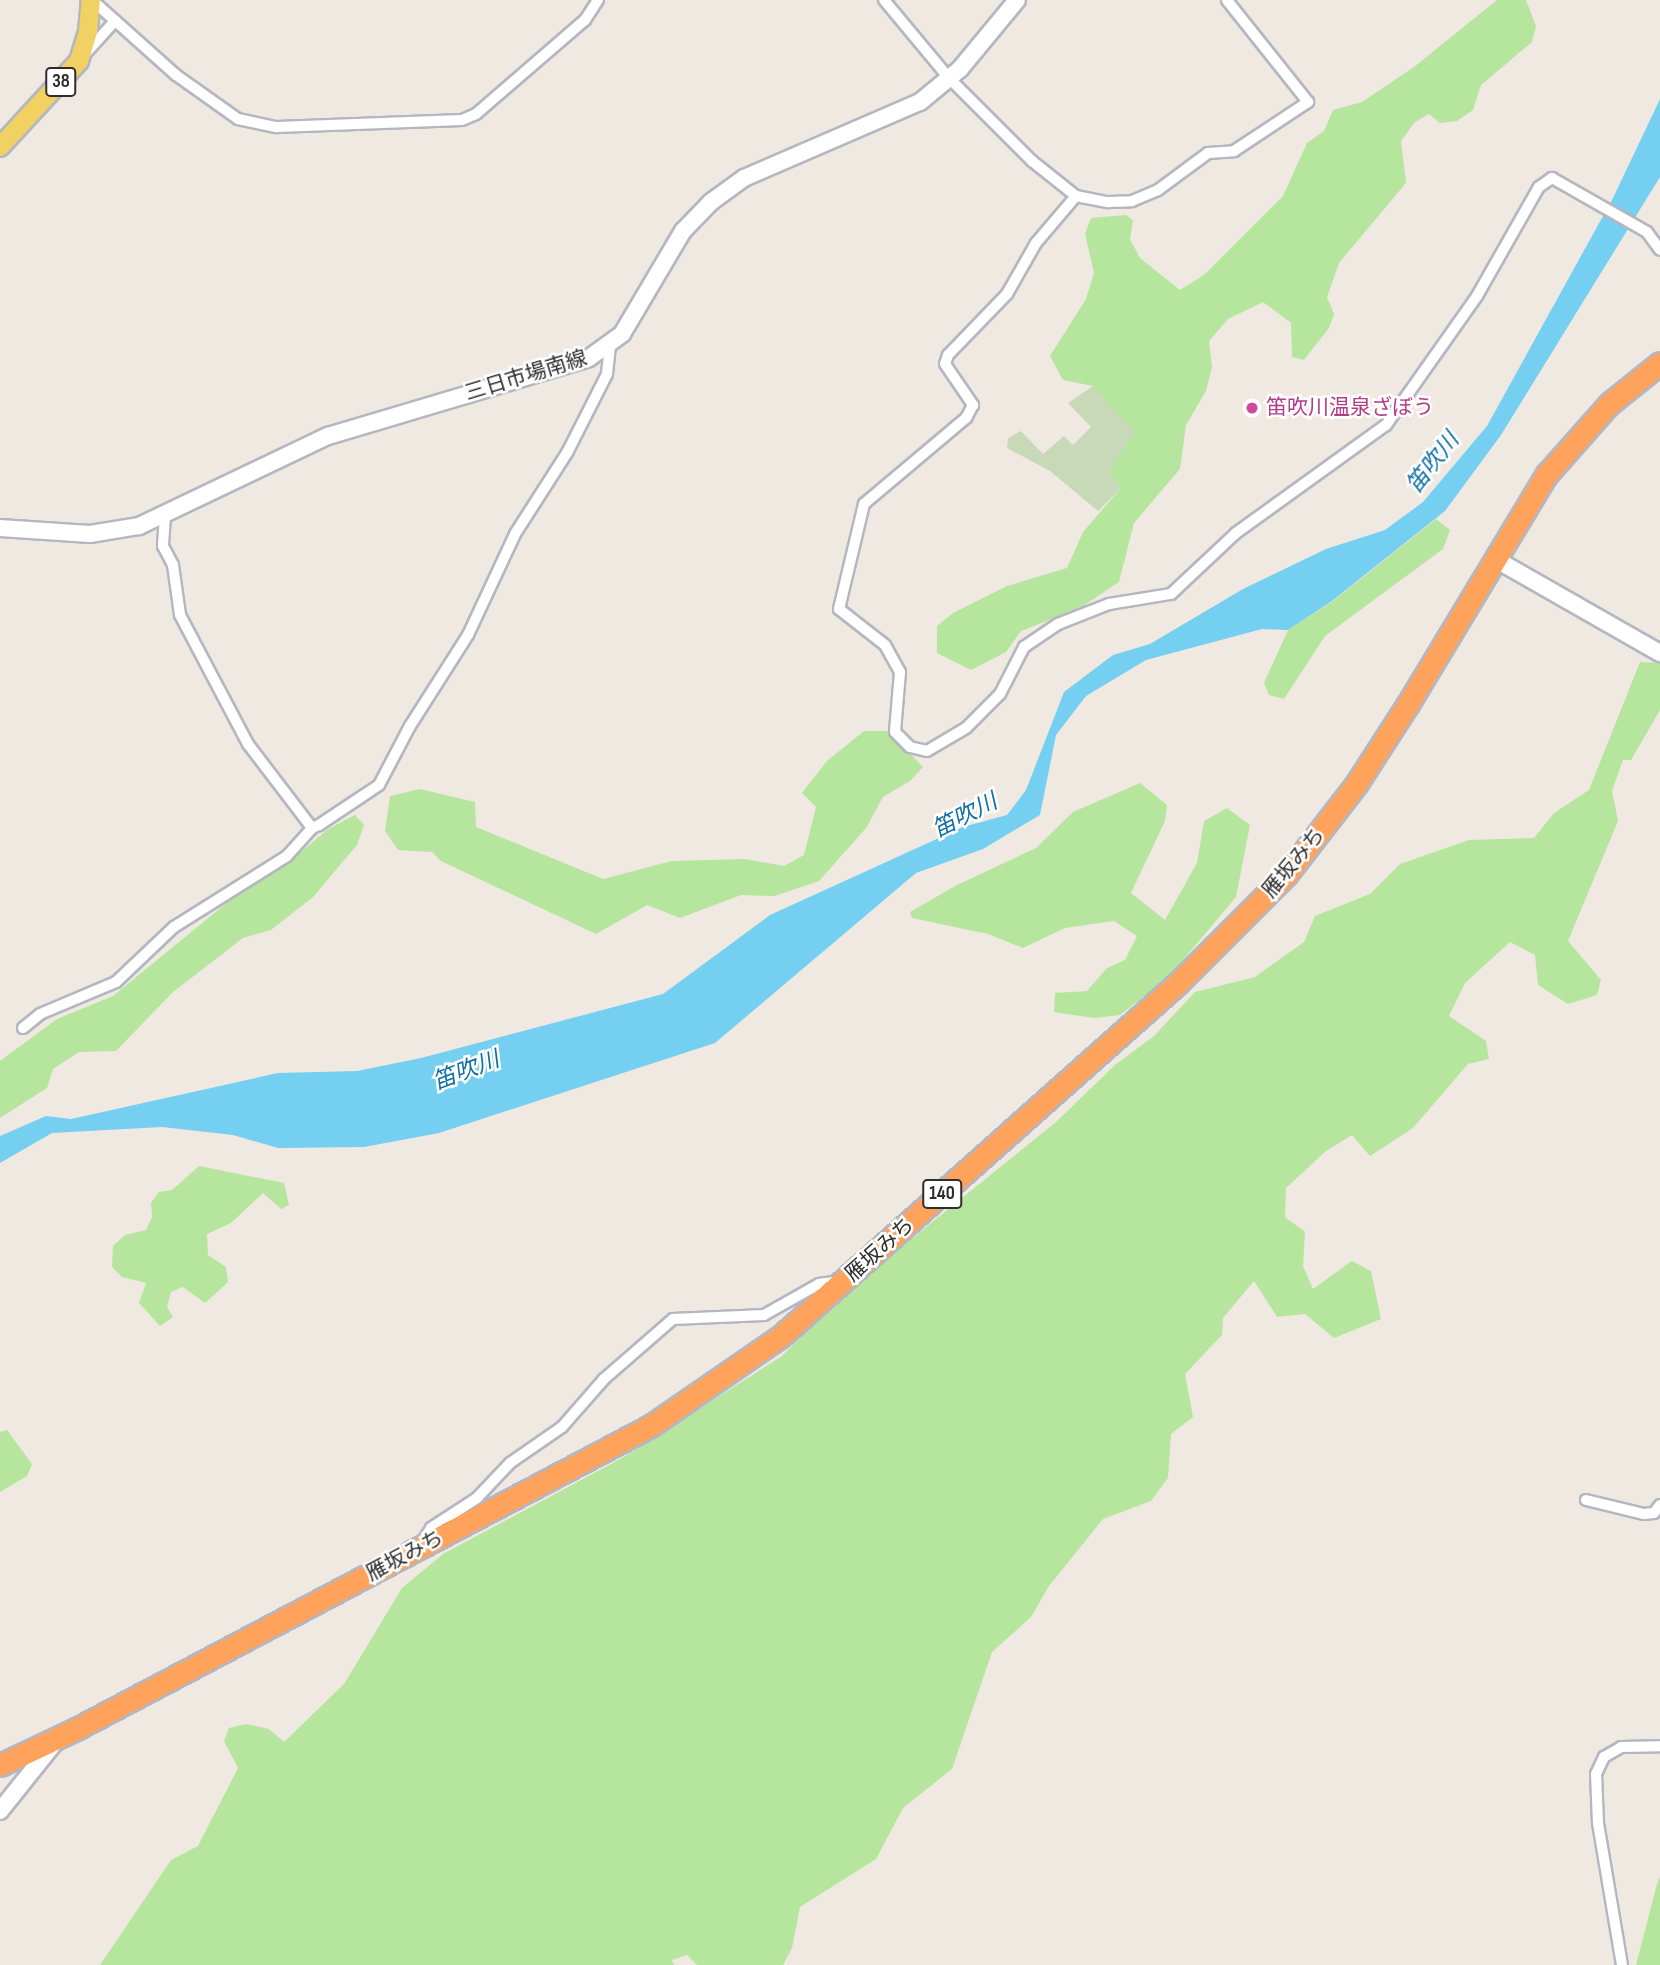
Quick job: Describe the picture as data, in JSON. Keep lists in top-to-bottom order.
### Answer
{
  "streets": {
    "highway": ["雁坂みち", "140"],
    "main road": ["38", "三日市場南線"]
  },
  "water": ["笛吹川"],
  "places": ["笛吹川温泉ざぼう"]
}
